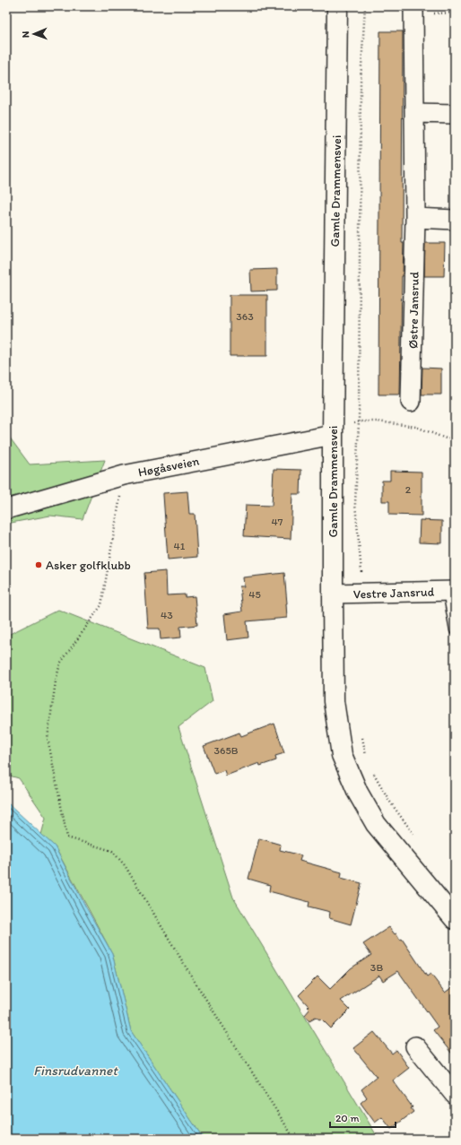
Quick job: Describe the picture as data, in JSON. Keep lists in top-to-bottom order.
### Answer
{
  "streets": {
    "main road": ["Gamle Drammensvei"],
    "street": ["Østre Jansrud", "Høgåsveien", "Vestre Jansrud"]
  },
  "crossings": [
    ["Gamle Drammensvei", "Høgåsveien"],
    ["Gamle Drammensvei", "Vestre Jansrud"]
  ],
  "water": ["Finsrudvannet"],
  "places": ["Asker golfklubb"],
  "house_numbers": [
    "363",
    "2",
    "47",
    "41",
    "45",
    "43",
    "365B",
    "3B"
  ],
  "scale_bar": "20 m",
  "north": "left"
}
